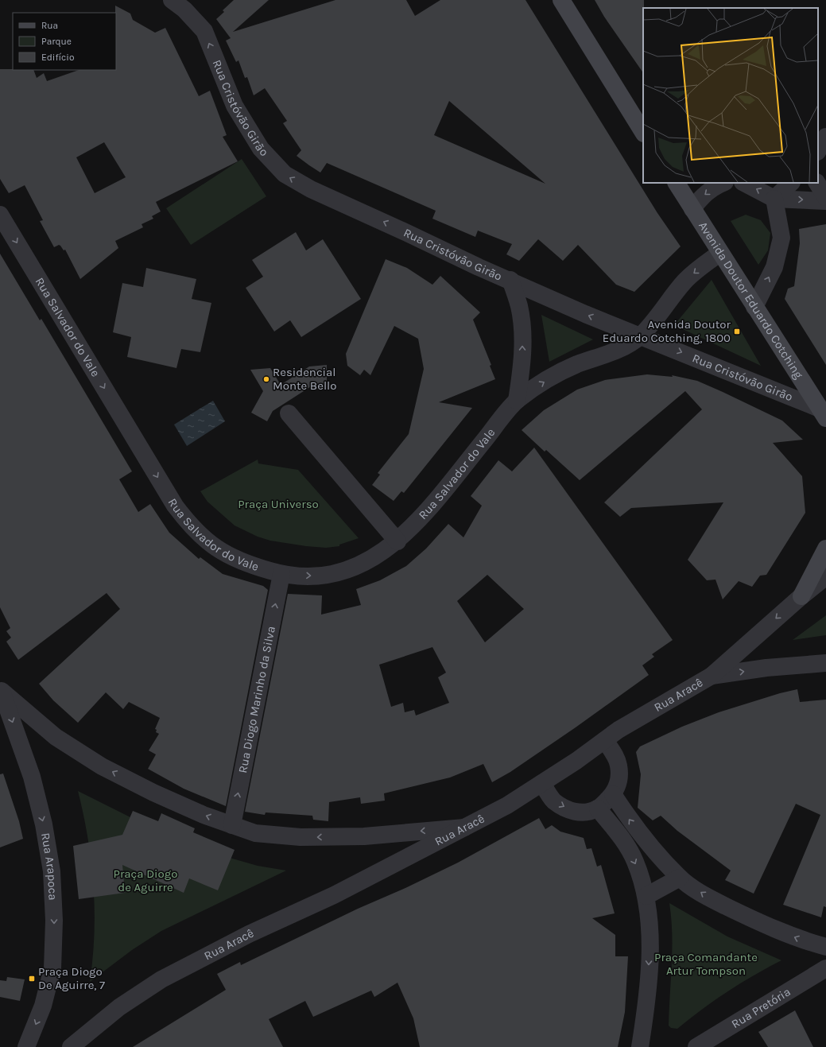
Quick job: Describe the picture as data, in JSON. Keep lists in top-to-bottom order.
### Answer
{
  "streets": {
    "main road": ["Avenida Doutor Eduardo Cotching"],
    "street": [
      "Rua Cristóvão Girão",
      "Rua Salvador do Vale",
      "Rua Aracê",
      "Rua Diogo Marinho da Silva",
      "Rua Arapoca",
      "Rua Pretória"
    ]
  },
  "crossings": [
    ["Rua Cristóvão Girão", "Avenida Doutor Eduardo Cotching"],
    ["Rua Cristóvão Girão", "Rua Salvador do Vale"],
    ["Avenida Doutor Eduardo Cotching", "Rua Salvador do Vale"],
    ["Rua Salvador do Vale", "Rua Diogo Marinho da Silva"]
  ],
  "one_way": ["Rua Diogo Marinho da Silva", "Rua Arapoca"],
  "parks": ["Praça Universo", "Praça Diogo de Aguirre", "Praça Comandante Artur Tompson"],
  "places": {
    "transit": ["Avenida Doutor Eduardo Cotching, 1800", "Praça Diogo De Aguirre, 7"],
    "other": ["Residencial Monte Bello"]
  },
  "legend": ["Rua", "Parque", "Edifício"]
}
